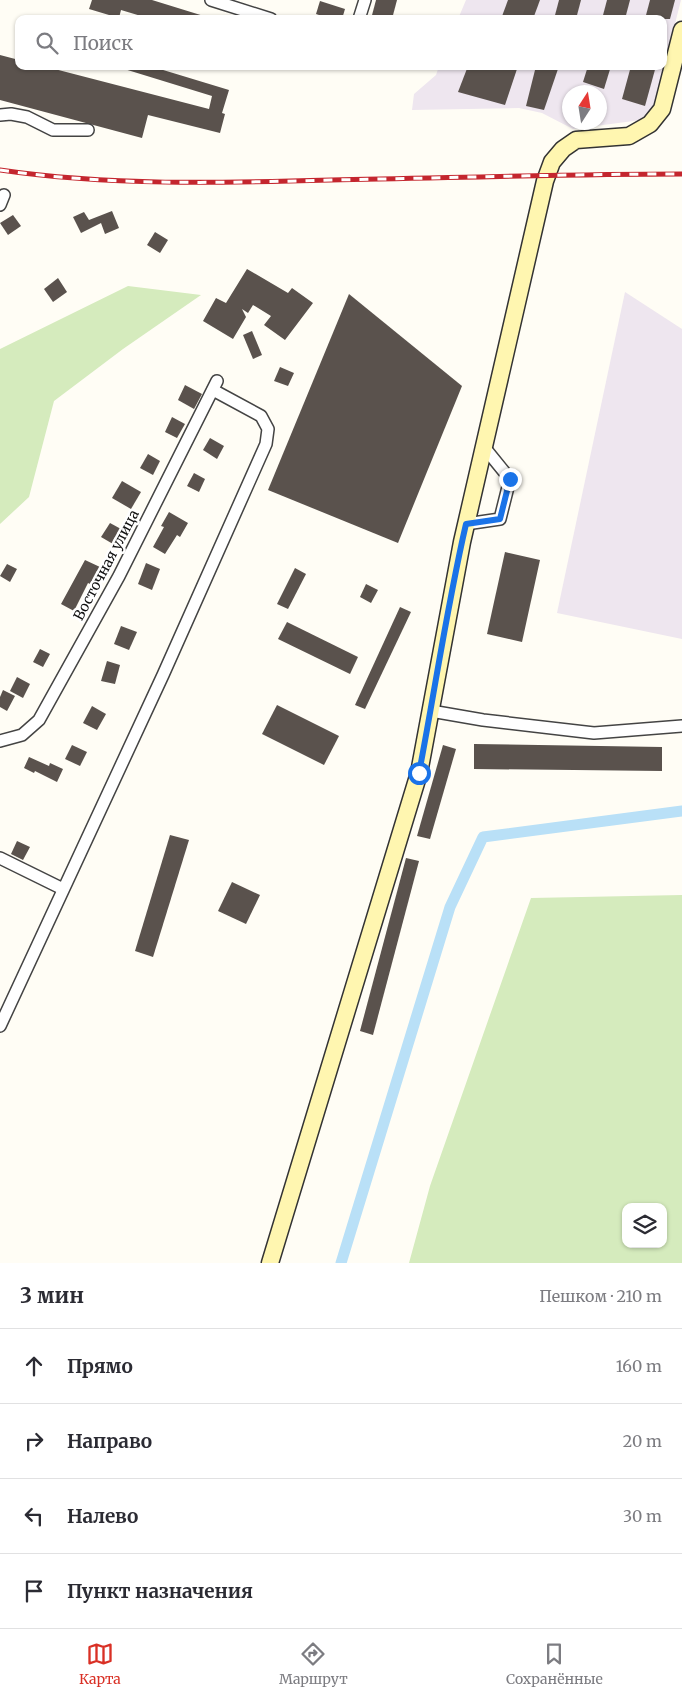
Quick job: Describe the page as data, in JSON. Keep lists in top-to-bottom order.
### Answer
{
  "streets": {
    "street": ["Восточная улица"]
  },
  "north": "top",
  "page": {
    "search": "Поиск",
    "heading": ["3 мин", "Пешком · 210 m"],
    "list": [
      ["Прямо", "160 m"],
      ["Направо", "20 m"],
      ["Налево", "30 m"],
      "Пункт назначения"
    ],
    "nav": ["Карта", "Маршрут", "Сохранённые"]
  }
}
